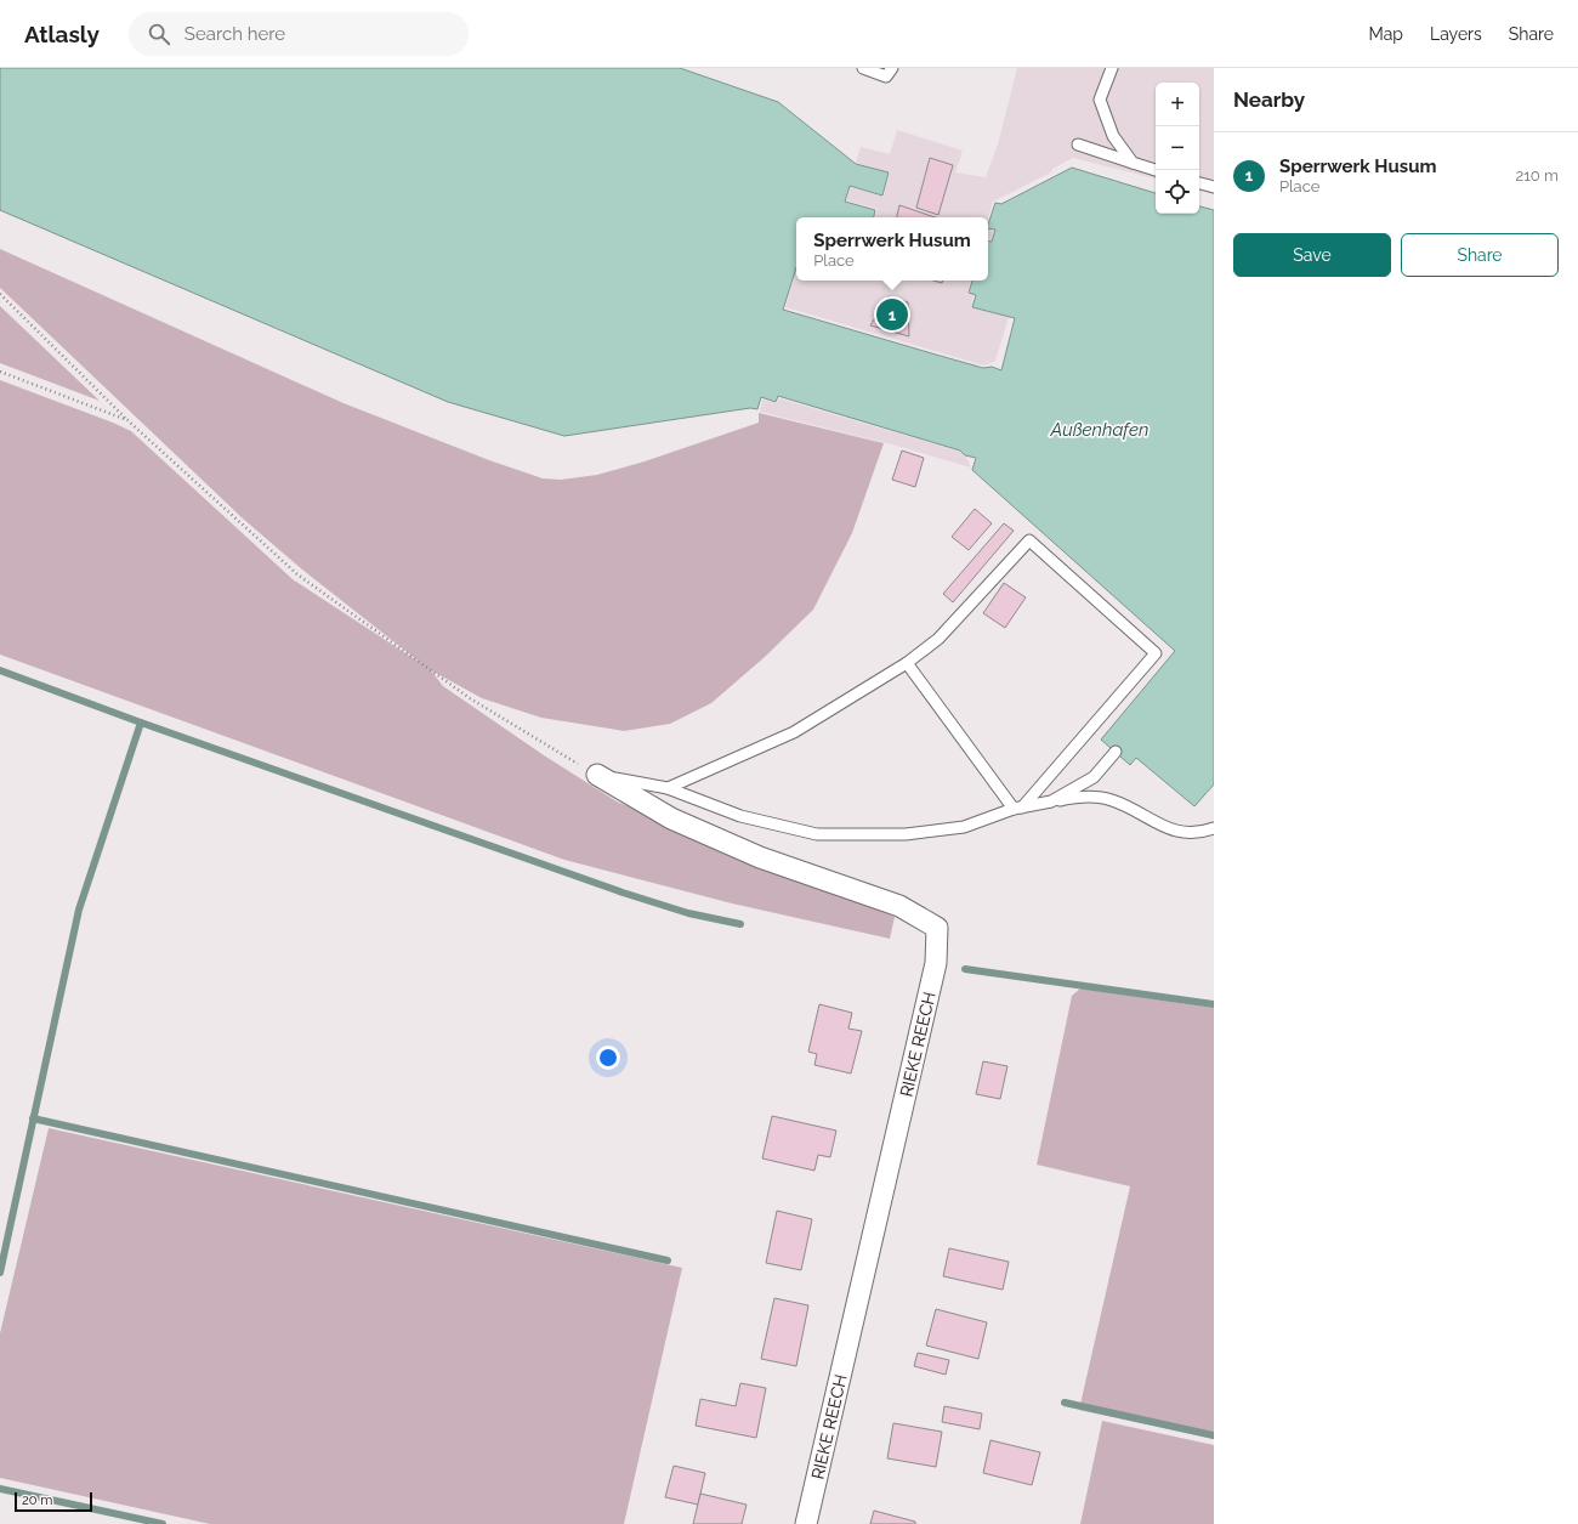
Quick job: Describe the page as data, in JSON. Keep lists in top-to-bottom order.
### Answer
{
  "streets": {
    "street": ["RIEKE REECH"]
  },
  "water": ["Außenhafen"],
  "scale_bar": "20 m",
  "page": {
    "header": "Atlasly",
    "search": "Search here",
    "nav": ["Map", "Layers", "Share"],
    "heading": "Nearby",
    "map_buttons": ["+", "−"],
    "list": [
      {
        "mark": "1",
        "name": "Sperrwerk Husum",
        "note": "Place",
        "value": "210 m"
      }
    ],
    "popup": ["Sperrwerk Husum", "Place"],
    "buttons": ["Save", "Share"],
    "pins": "1",
    "scale": "20 m"
  }
}
